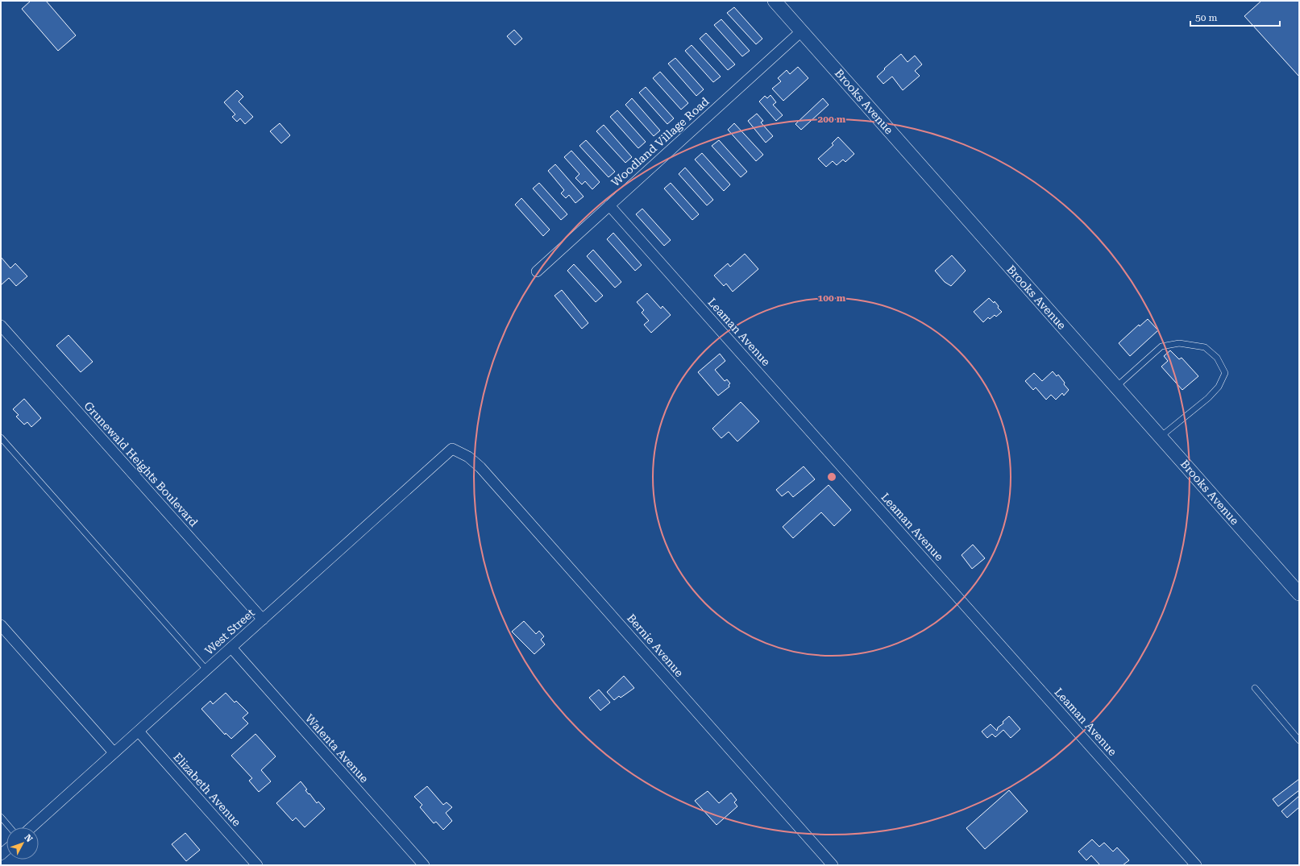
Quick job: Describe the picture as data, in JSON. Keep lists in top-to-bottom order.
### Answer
{
  "streets": {
    "street": [
      "Brooks Avenue",
      "Woodland Village Road",
      "Leaman Avenue",
      "Grunewald Heights Boulevard",
      "West Street",
      "Bernie Avenue",
      "Walenta Avenue",
      "Elizabeth Avenue"
    ]
  },
  "crossings": [
    ["Brooks Avenue", "Woodland Village Road"],
    ["Woodland Village Road", "Leaman Avenue"],
    ["Grunewald Heights Boulevard", "West Street"],
    ["West Street", "Bernie Avenue"],
    ["West Street", "Walenta Avenue"],
    ["West Street", "Elizabeth Avenue"]
  ],
  "scale_bar": "50 m",
  "north": "top right",
  "rings": ["200 m", "100 m"]
}
